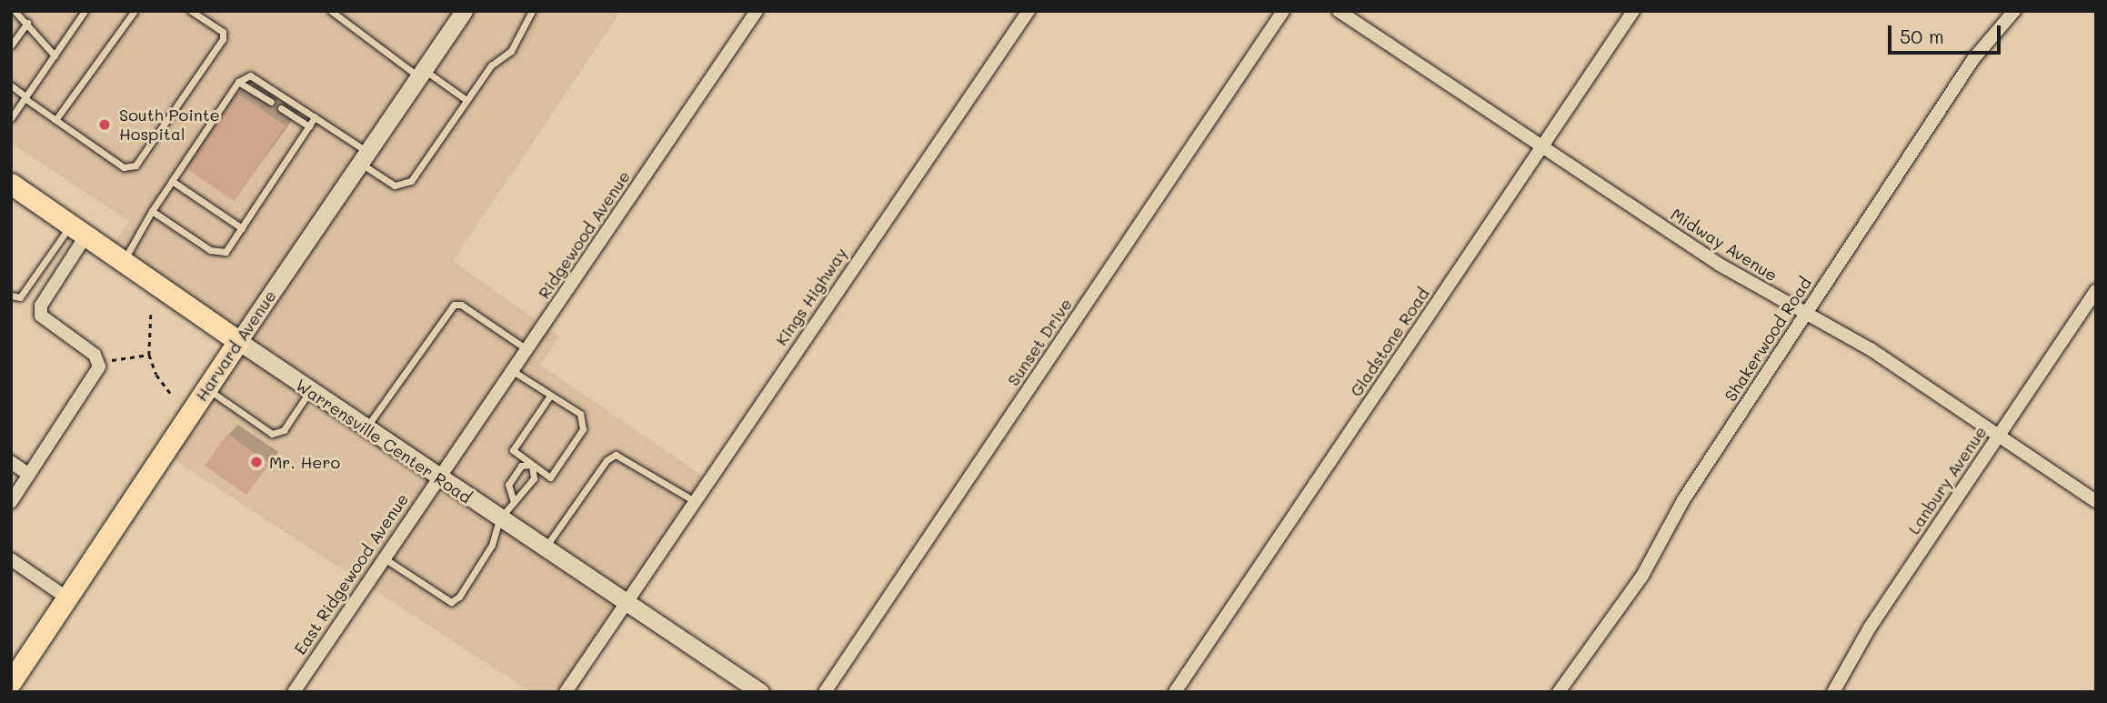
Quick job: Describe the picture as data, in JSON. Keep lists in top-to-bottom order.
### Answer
{
  "streets": {
    "main road": ["Harvard Avenue", "Warrensville Center Road"],
    "street": [
      "Ridgewood Avenue",
      "Midway Avenue",
      "Kings Highway",
      "Shakerwood Road",
      "Sunset Drive",
      "Gladstone Road",
      "Lanbury Avenue",
      "East Ridgewood Avenue"
    ]
  },
  "crossings": [
    ["Ridgewood Avenue", "Warrensville Center Road"],
    ["Ridgewood Avenue", "East Ridgewood Avenue"],
    ["Midway Avenue", "Shakerwood Road"],
    ["Midway Avenue", "Gladstone Road"],
    ["Midway Avenue", "Lanbury Avenue"],
    ["Kings Highway", "Warrensville Center Road"],
    ["Harvard Avenue", "Warrensville Center Road"],
    ["Warrensville Center Road", "East Ridgewood Avenue"]
  ],
  "places": ["South Pointe Hospital", "Mr. Hero"],
  "scale_bar": "50 m"
}
